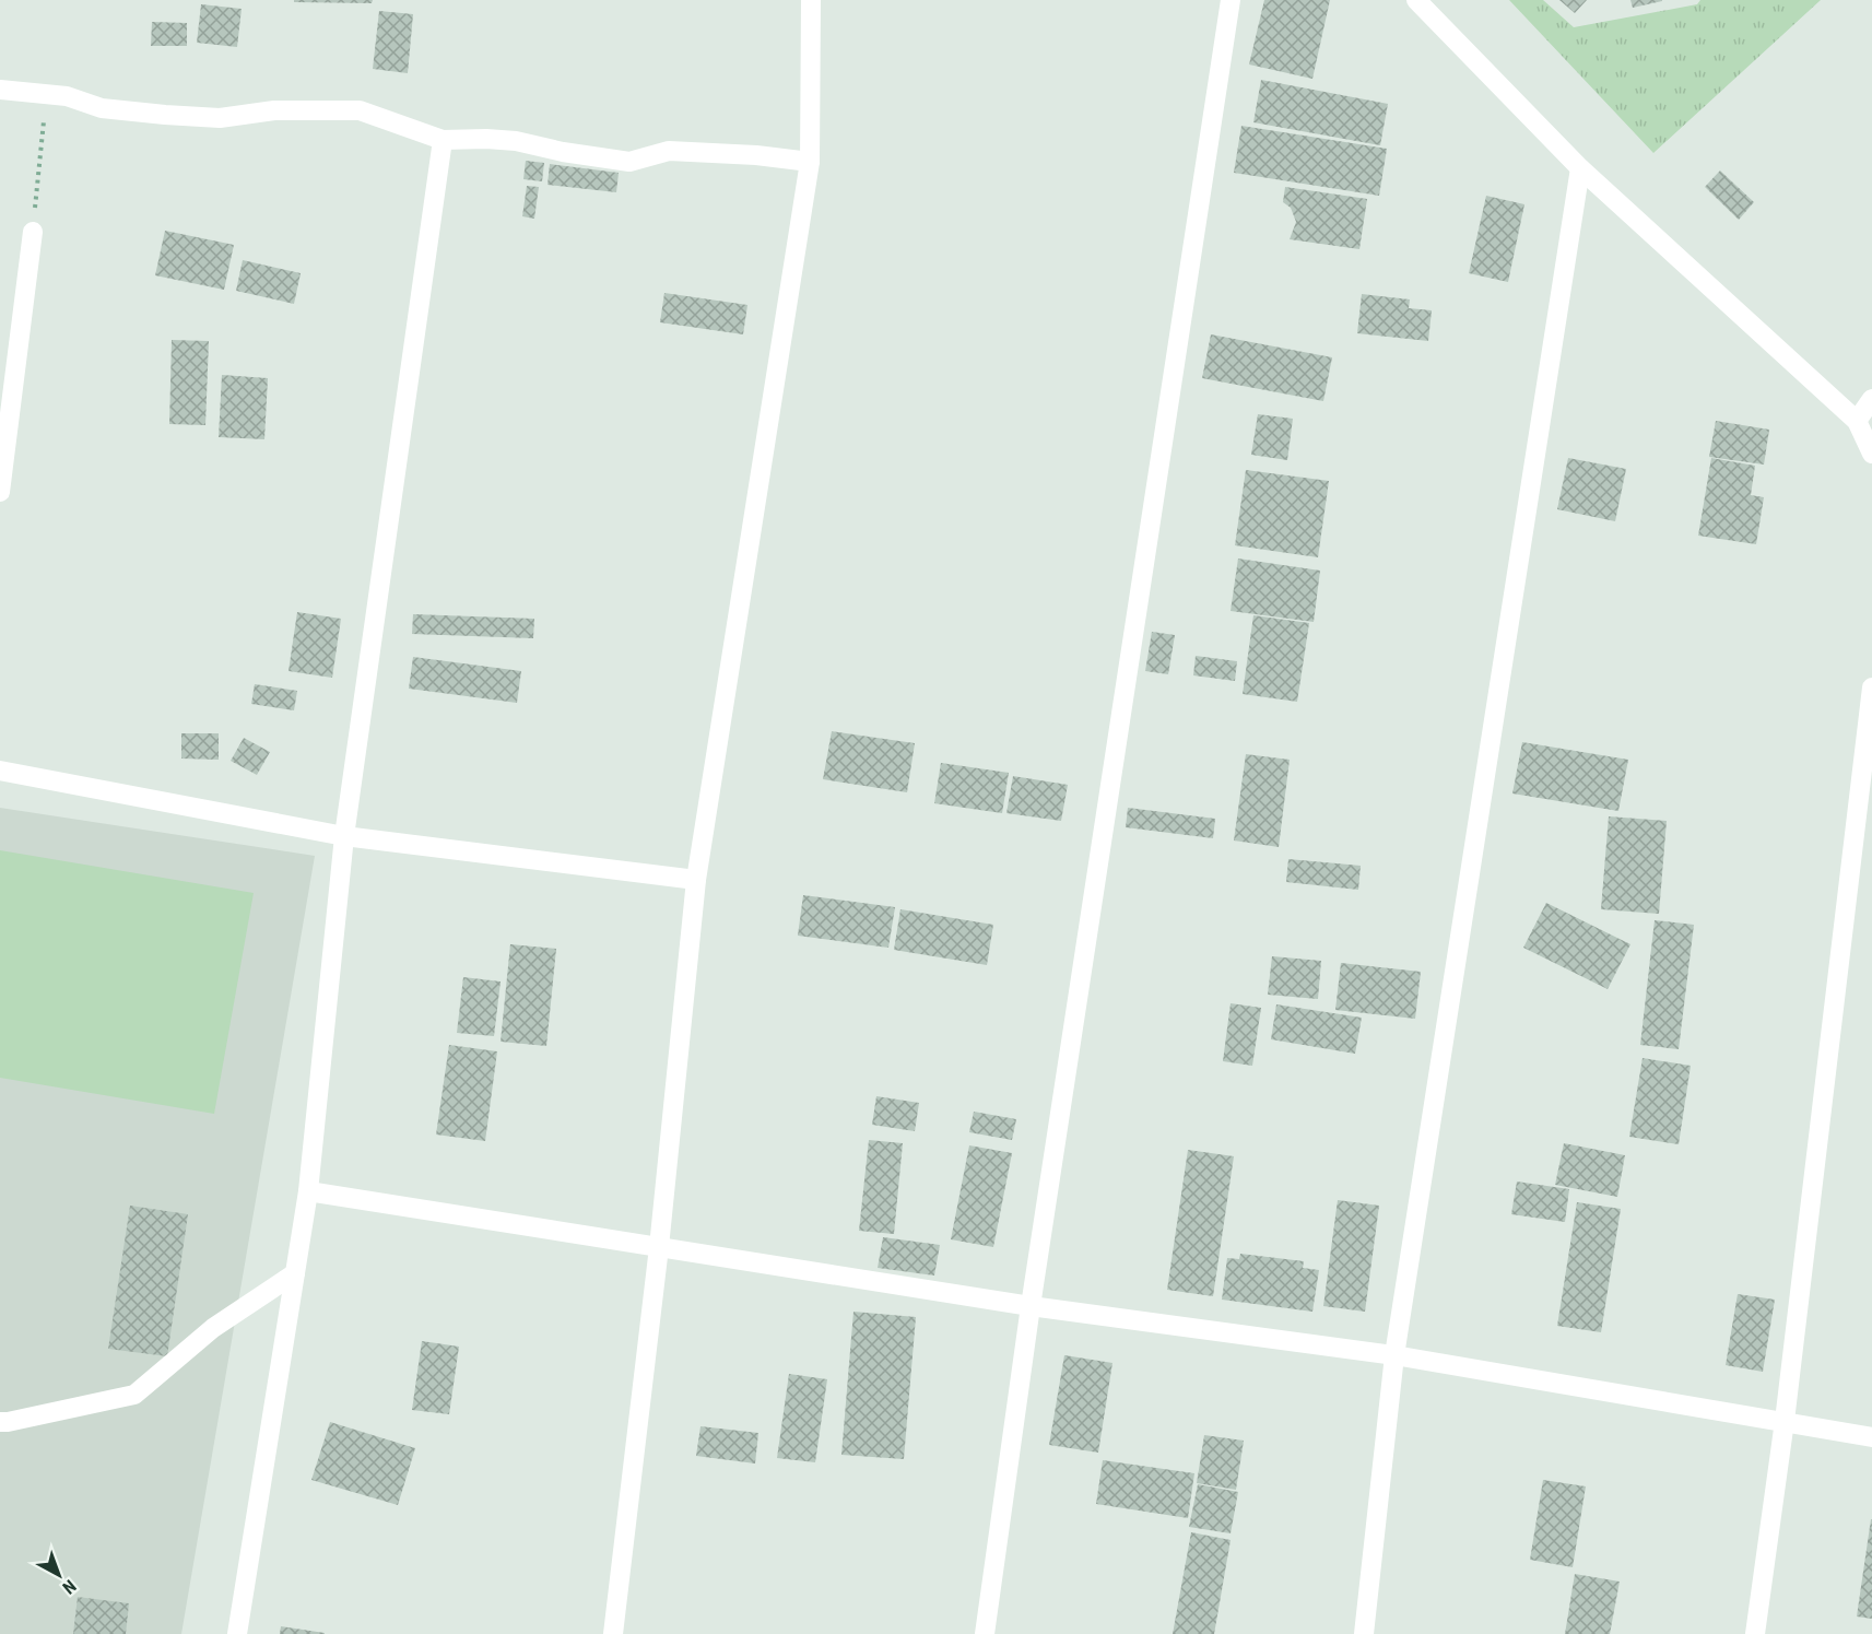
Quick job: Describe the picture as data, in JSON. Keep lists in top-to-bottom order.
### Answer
{
  "north": "bottom right"
}
